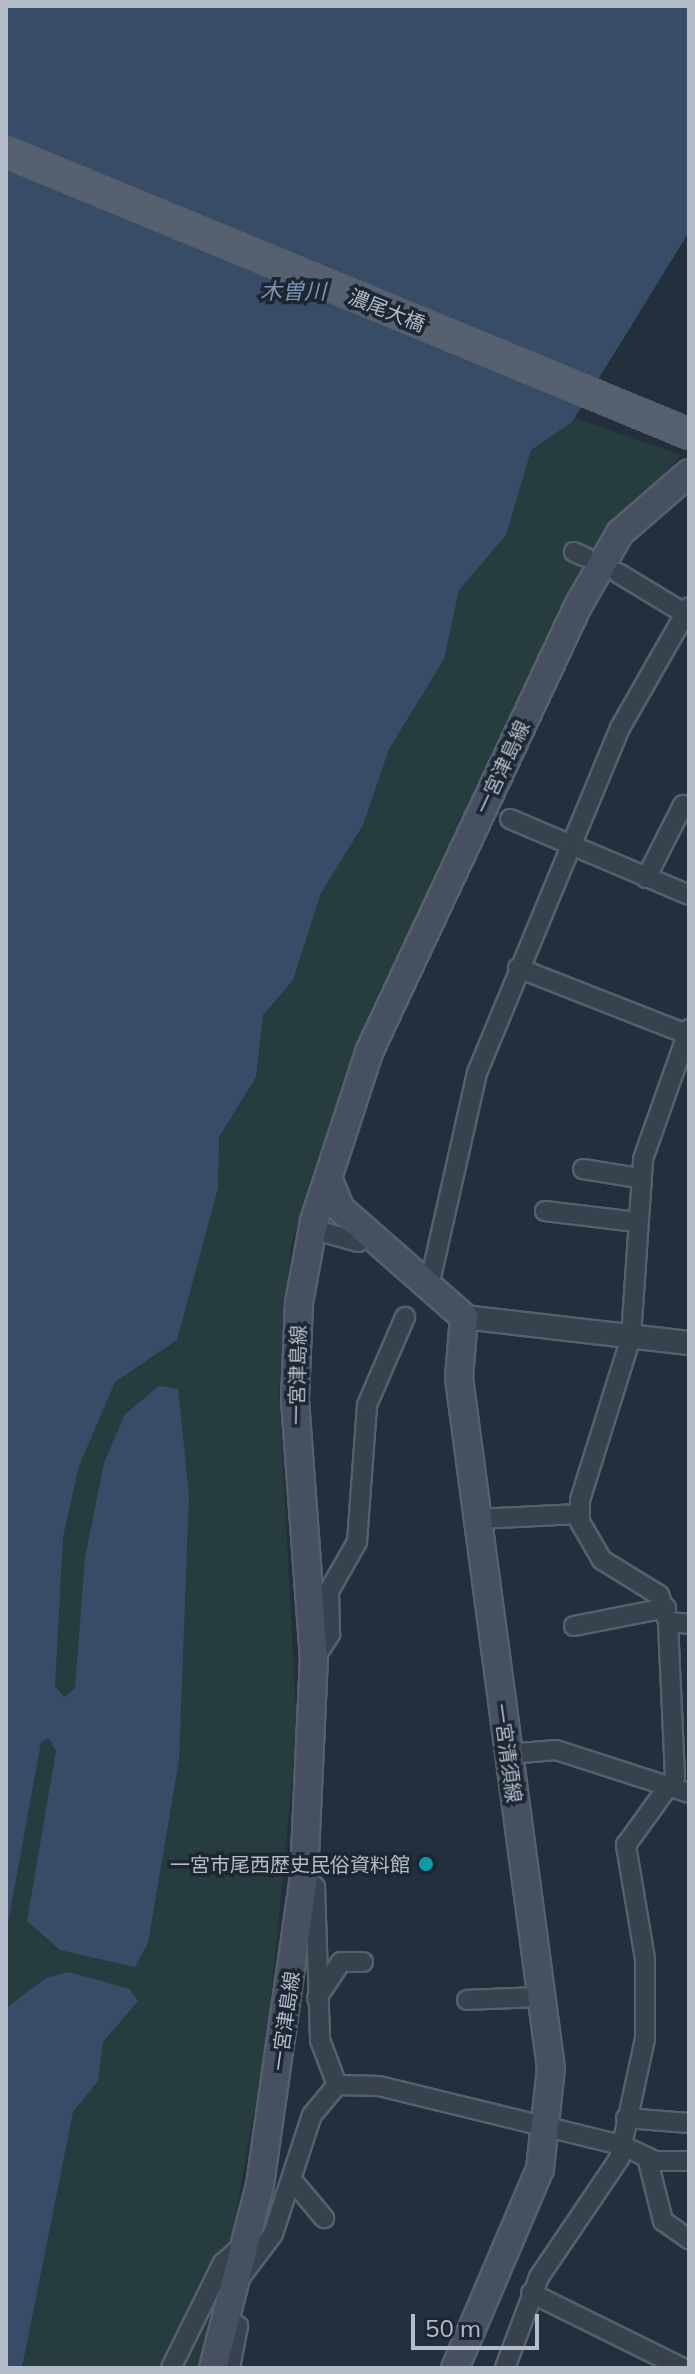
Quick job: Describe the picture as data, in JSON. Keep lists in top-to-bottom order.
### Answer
{
  "streets": {
    "main road": ["濃尾大橋", "一宮津島線", "一宮清須線"]
  },
  "water": ["木曽川"],
  "places": ["一宮市尾西歴史民俗資料館"],
  "scale_bar": "50 m"
}
